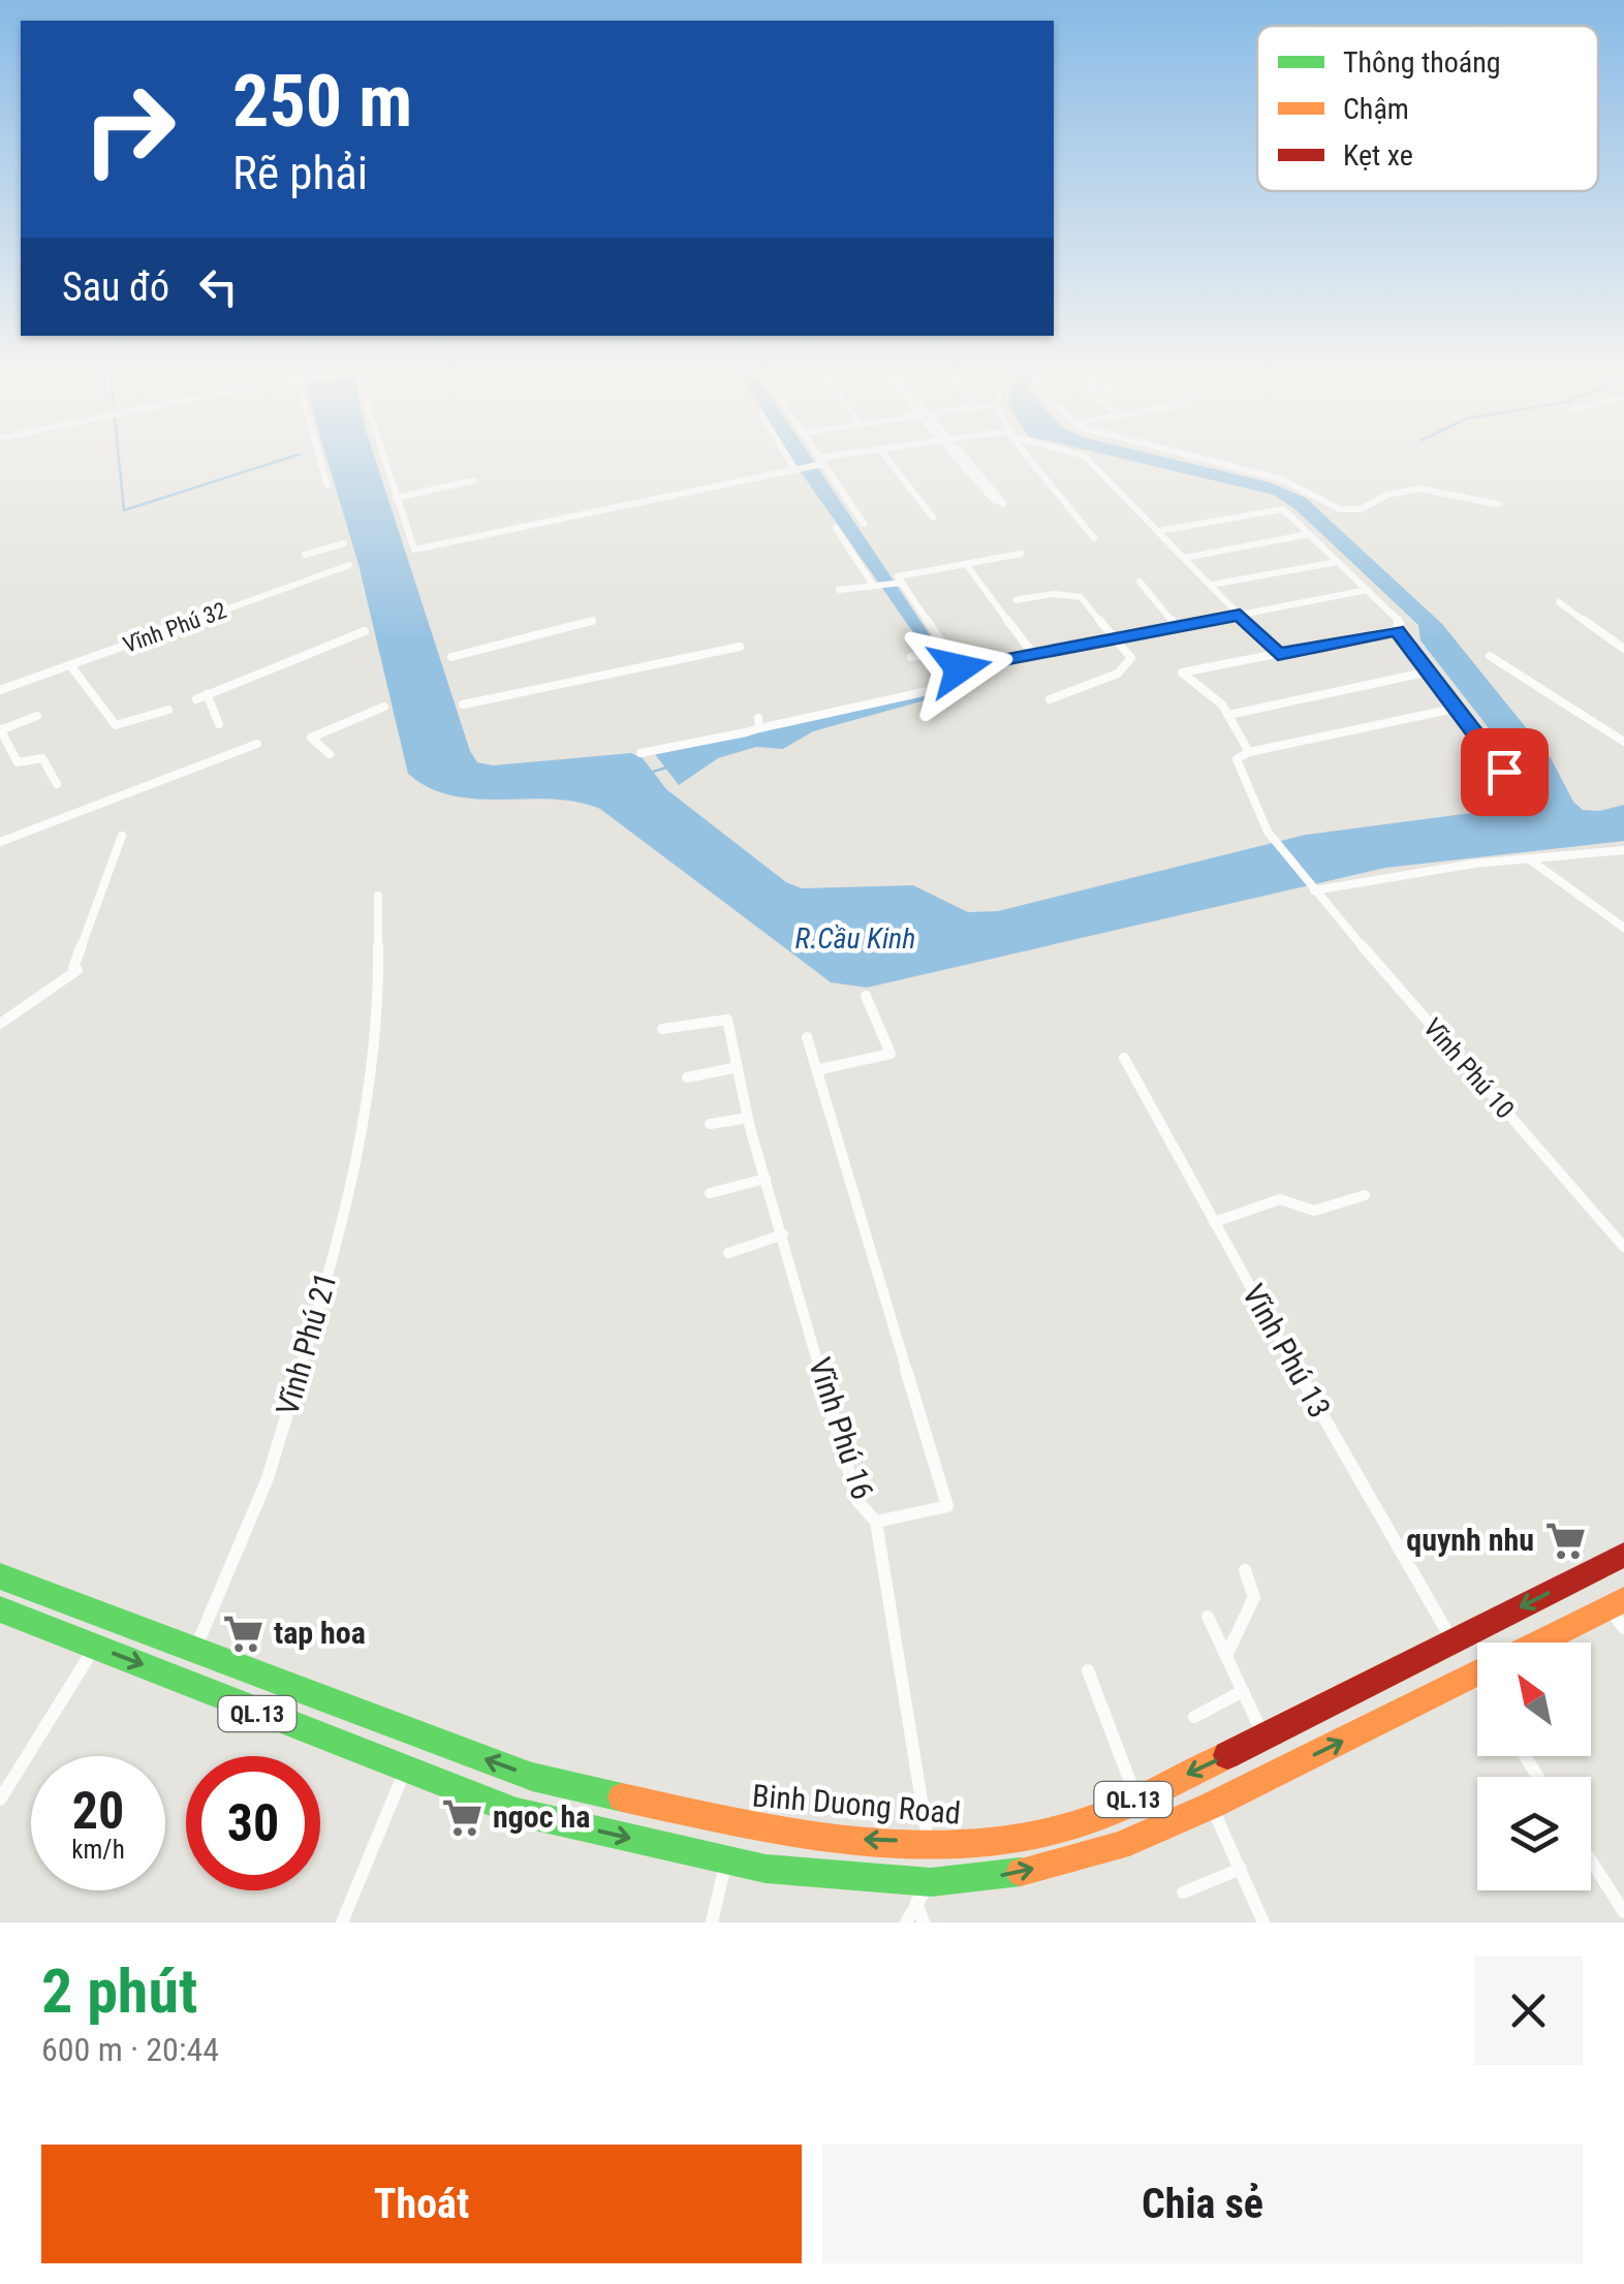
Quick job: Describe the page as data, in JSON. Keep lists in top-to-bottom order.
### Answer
{
  "streets": {
    "highway": ["QL.13", "Binh Duong Road"],
    "street": [
      "Vĩnh Phú 32",
      "Vĩnh Phú 10",
      "Vĩnh Phú 21",
      "Vĩnh Phú 13",
      "Vĩnh Phú 16"
    ]
  },
  "crossings": [
    ["Vĩnh Phú 21", "Binh Duong Road"],
    ["Vĩnh Phú 13", "Binh Duong Road"],
    ["Vĩnh Phú 16", "Binh Duong Road"]
  ],
  "water": ["R.Cầu Kinh"],
  "places": {
    "supermarket": ["quynh nhu", "tap hoa", "ngoc ha"]
  },
  "legend": ["Thông thoáng", "Chậm", "Kẹt xe"],
  "north": "top left",
  "page": {
    "turn": ["250 m", "Rẽ phải"],
    "then": "Sau đó",
    "speed": "20 km/h",
    "limit": "30",
    "heading": ["2 phút", "600 m · 20:44"],
    "buttons": ["Thoát", "Chia sẻ"]
  }
}
